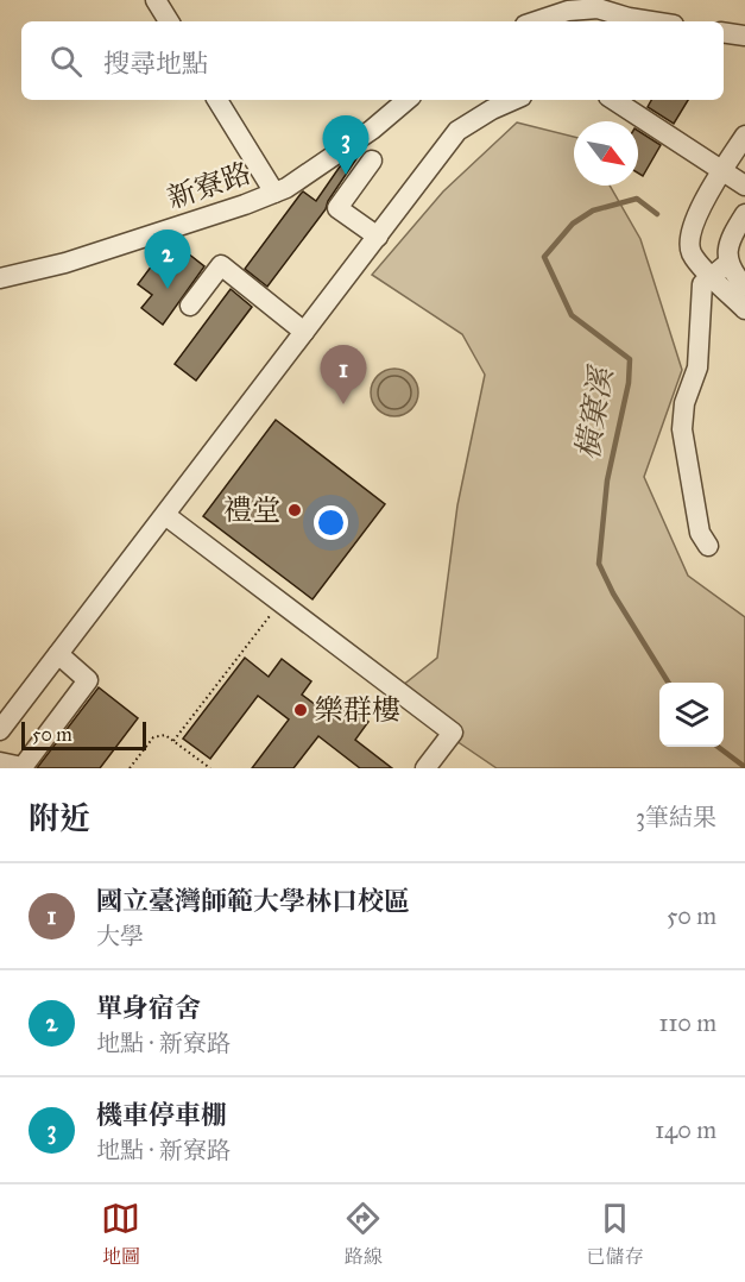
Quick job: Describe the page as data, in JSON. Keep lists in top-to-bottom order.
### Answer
{
  "streets": {
    "street": ["新寮路"]
  },
  "water": ["橫窠溪"],
  "places": ["禮堂", "樂群樓"],
  "scale_bar": "50 m",
  "north": "bottom right",
  "page": {
    "search": "搜尋地點",
    "pins": ["3", "2", "1"],
    "scale": "50 m",
    "heading": ["附近", "3筆結果"],
    "list": [
      {
        "mark": "1",
        "name": "國立臺灣師範大學林口校區",
        "note": "大學",
        "value": "50 m"
      },
      {
        "mark": "2",
        "name": "單身宿舍",
        "note": "地點 · 新寮路",
        "value": "110 m"
      },
      {
        "mark": "3",
        "name": "機車停車棚",
        "note": "地點 · 新寮路",
        "value": "140 m"
      }
    ],
    "nav": ["地圖", "路線", "已儲存"]
  }
}
